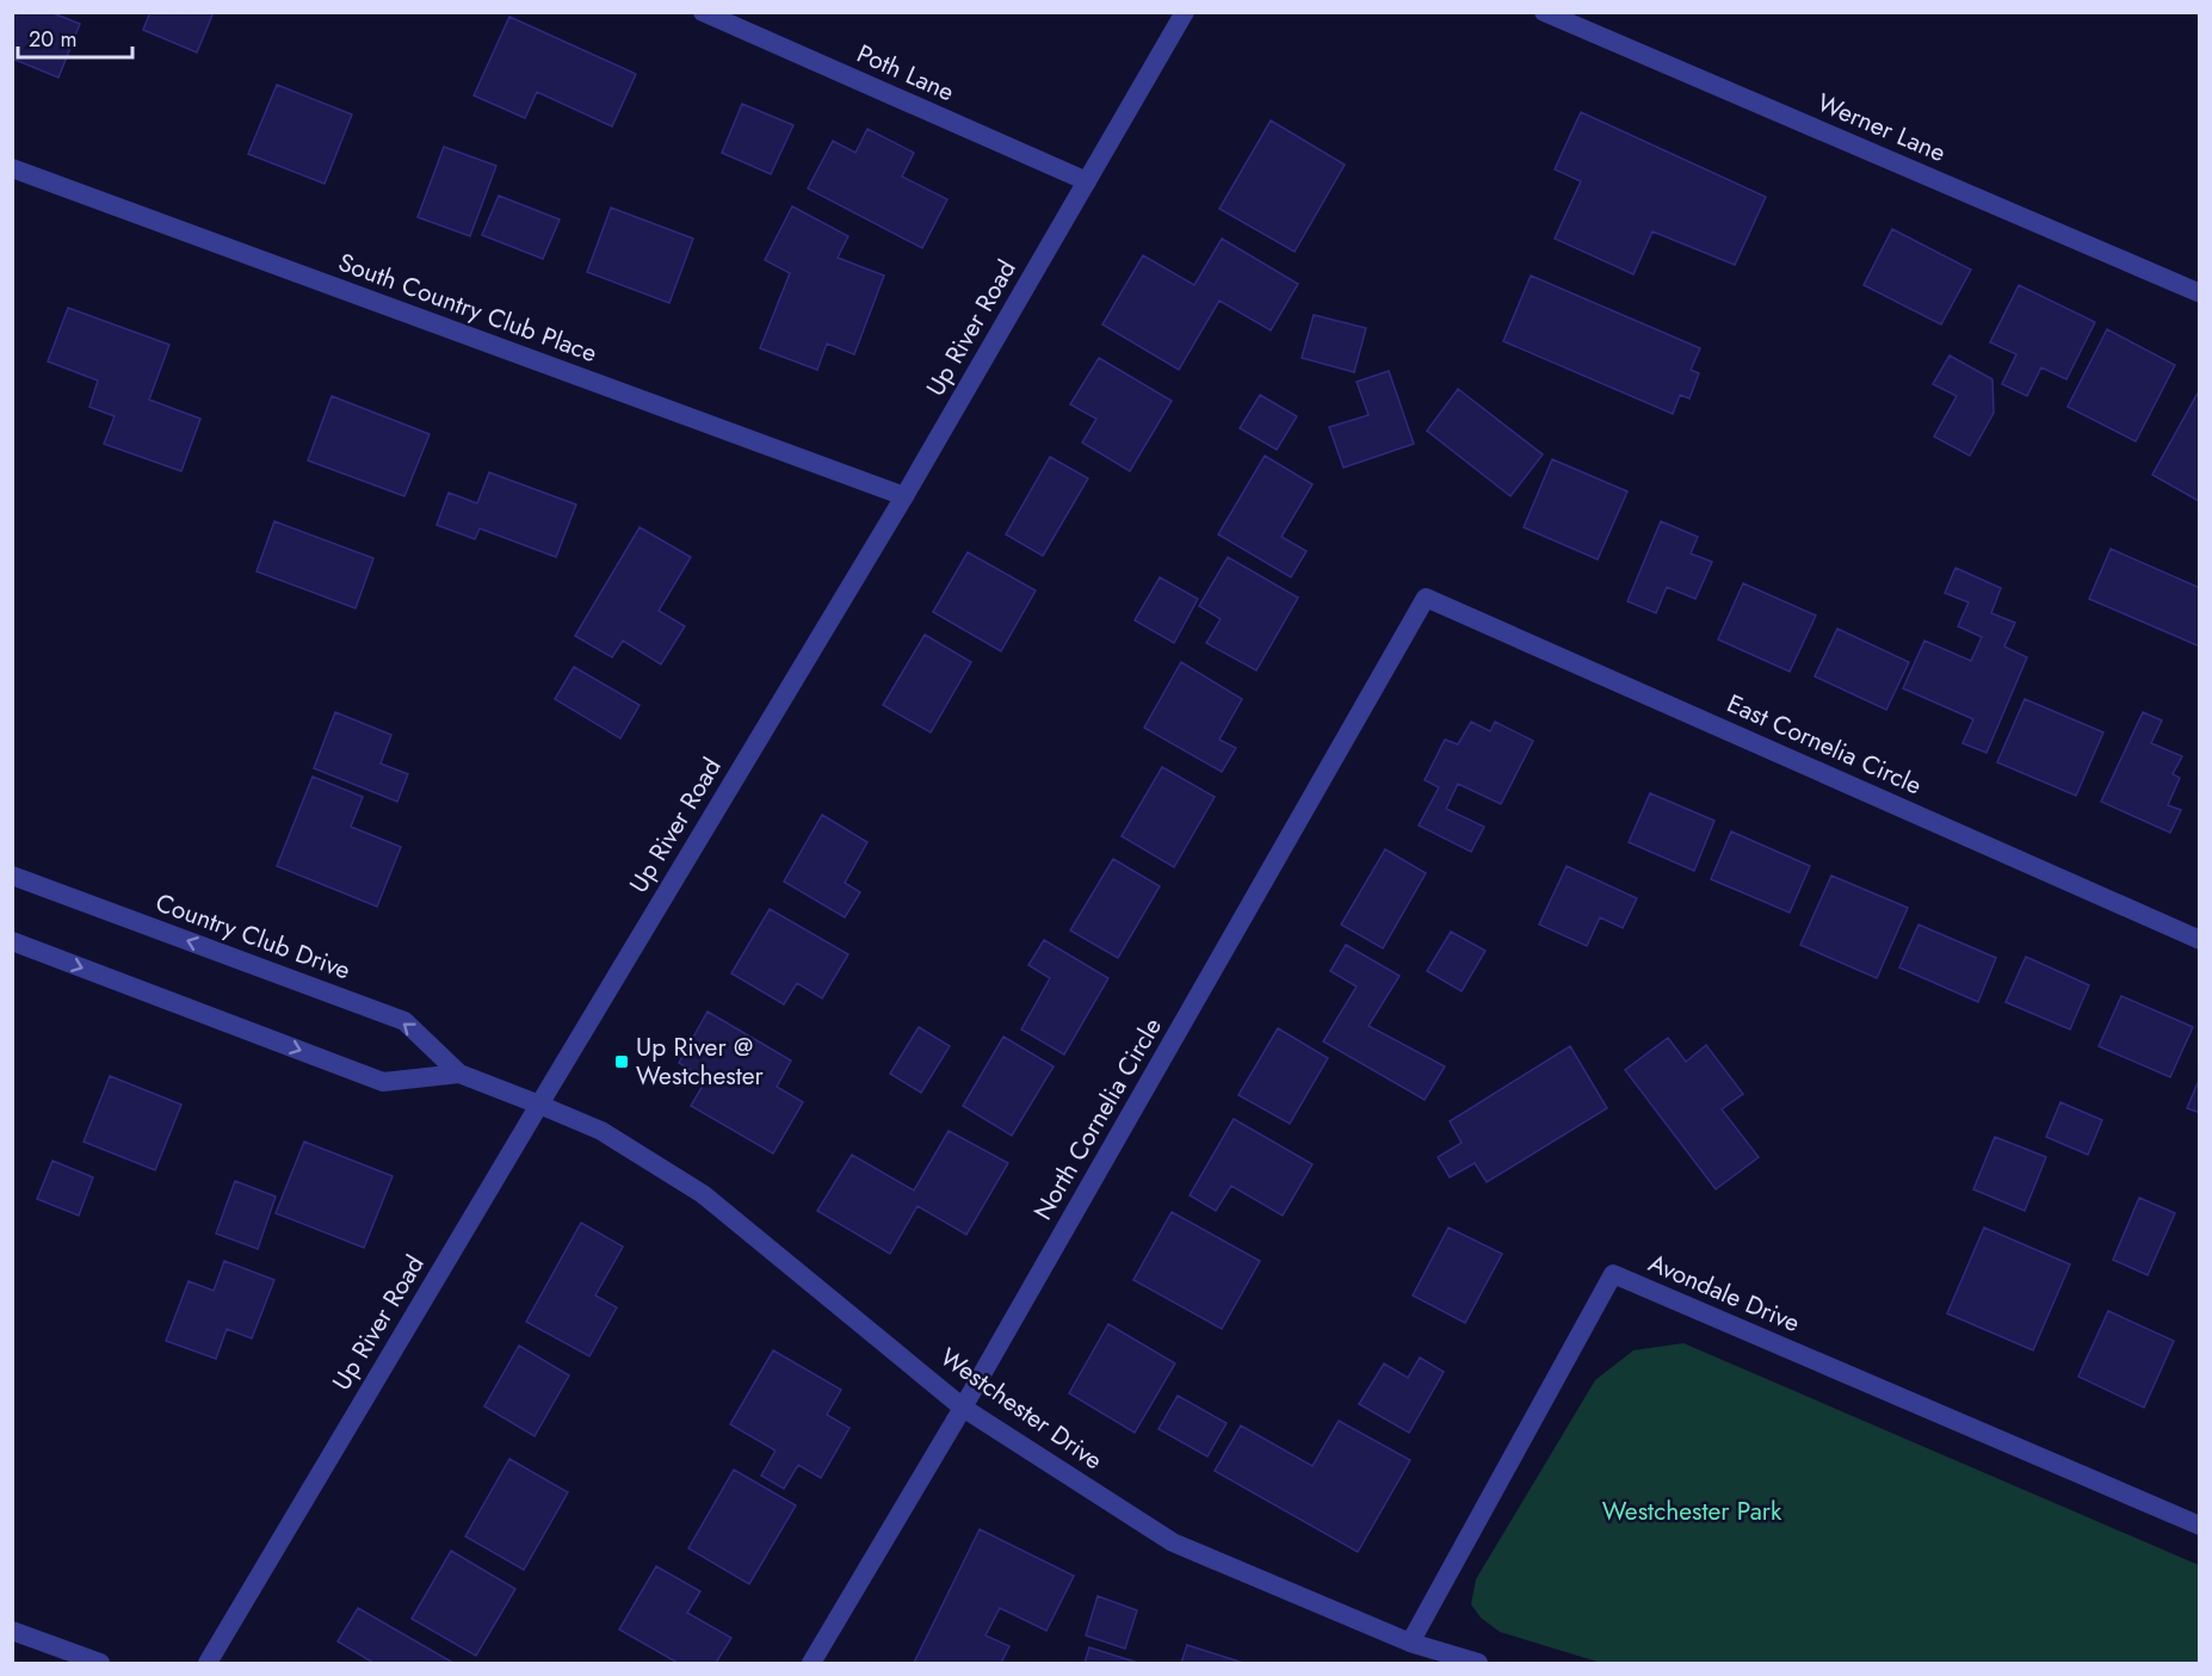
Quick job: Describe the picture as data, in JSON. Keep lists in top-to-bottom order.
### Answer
{
  "streets": {
    "street": [
      "Poth Lane",
      "Werner Lane",
      "South Country Club Place",
      "Up River Road",
      "East Cornelia Circle",
      "Country Club Drive",
      "North Cornelia Circle",
      "Avondale Drive",
      "Westchester Drive"
    ]
  },
  "crossings": [
    ["Poth Lane", "Up River Road"],
    ["South Country Club Place", "Up River Road"],
    ["Up River Road", "Country Club Drive"],
    ["Up River Road", "Westchester Drive"],
    ["East Cornelia Circle", "North Cornelia Circle"],
    ["Country Club Drive", "Westchester Drive"],
    ["North Cornelia Circle", "Westchester Drive"],
    ["Avondale Drive", "Westchester Drive"]
  ],
  "parks": ["Westchester Park"],
  "places": {
    "transit": ["Up River @ Westchester"]
  },
  "scale_bar": "20 m"
}
